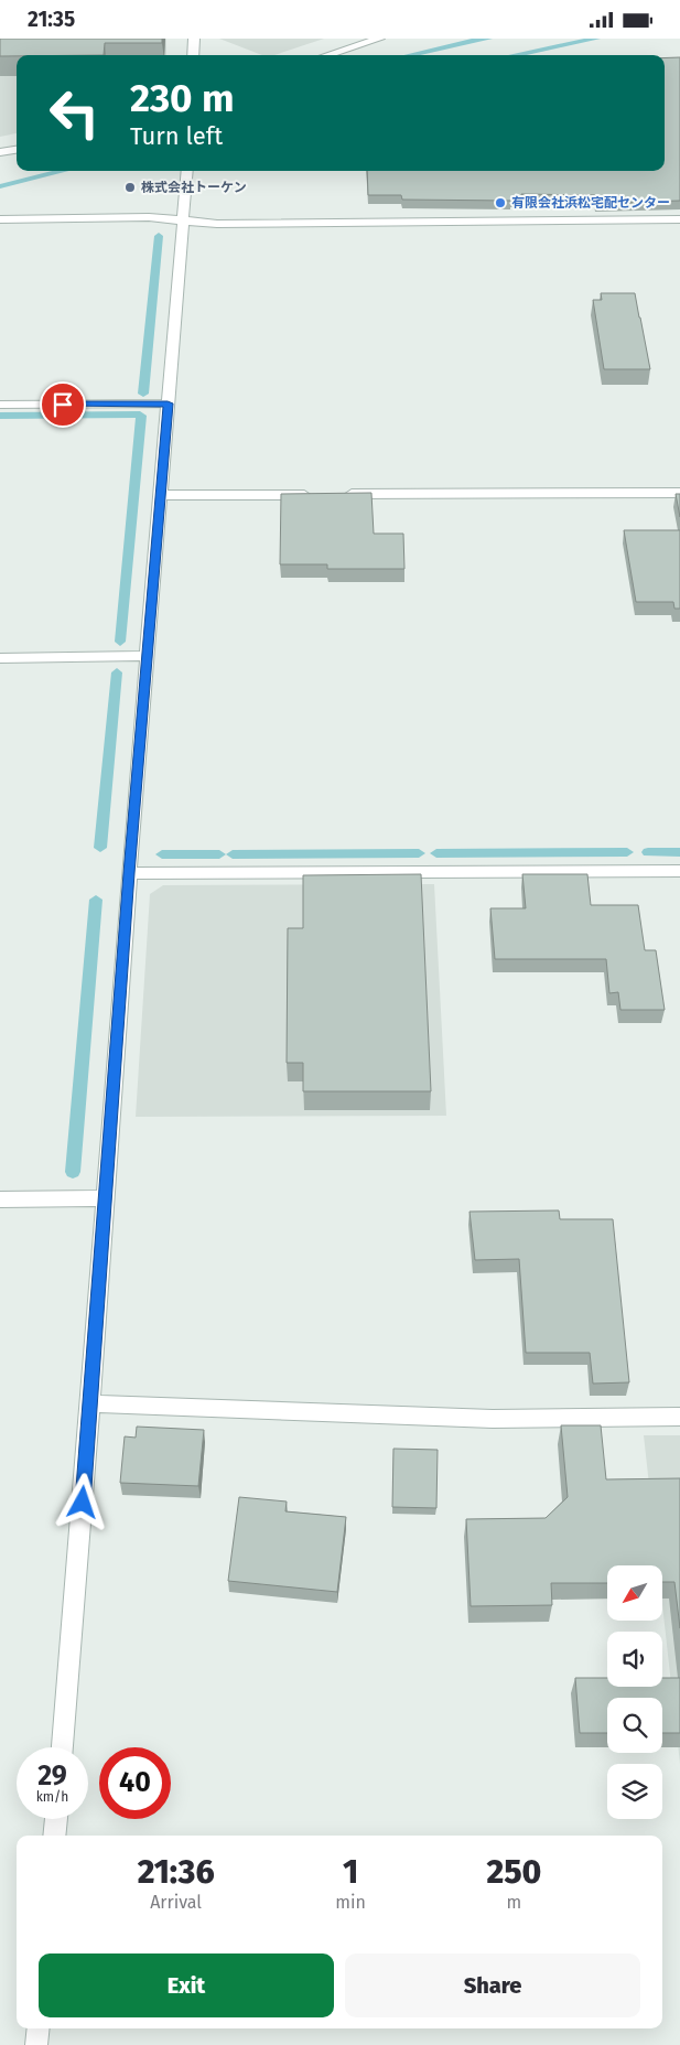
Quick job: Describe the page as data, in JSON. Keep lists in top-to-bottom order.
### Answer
{
  "places": ["株式会社トーケン", "有限会社浜松宅配センター"],
  "north": "bottom left",
  "page": {
    "status": "21:35",
    "turn": ["230 m", "Turn left"],
    "speed": "29 km/h",
    "limit": "40",
    "eta": [
      "21:36",
      "Arrival",
      "1",
      "min",
      "250",
      "m"
    ],
    "buttons": ["Exit", "Share"]
  }
}
